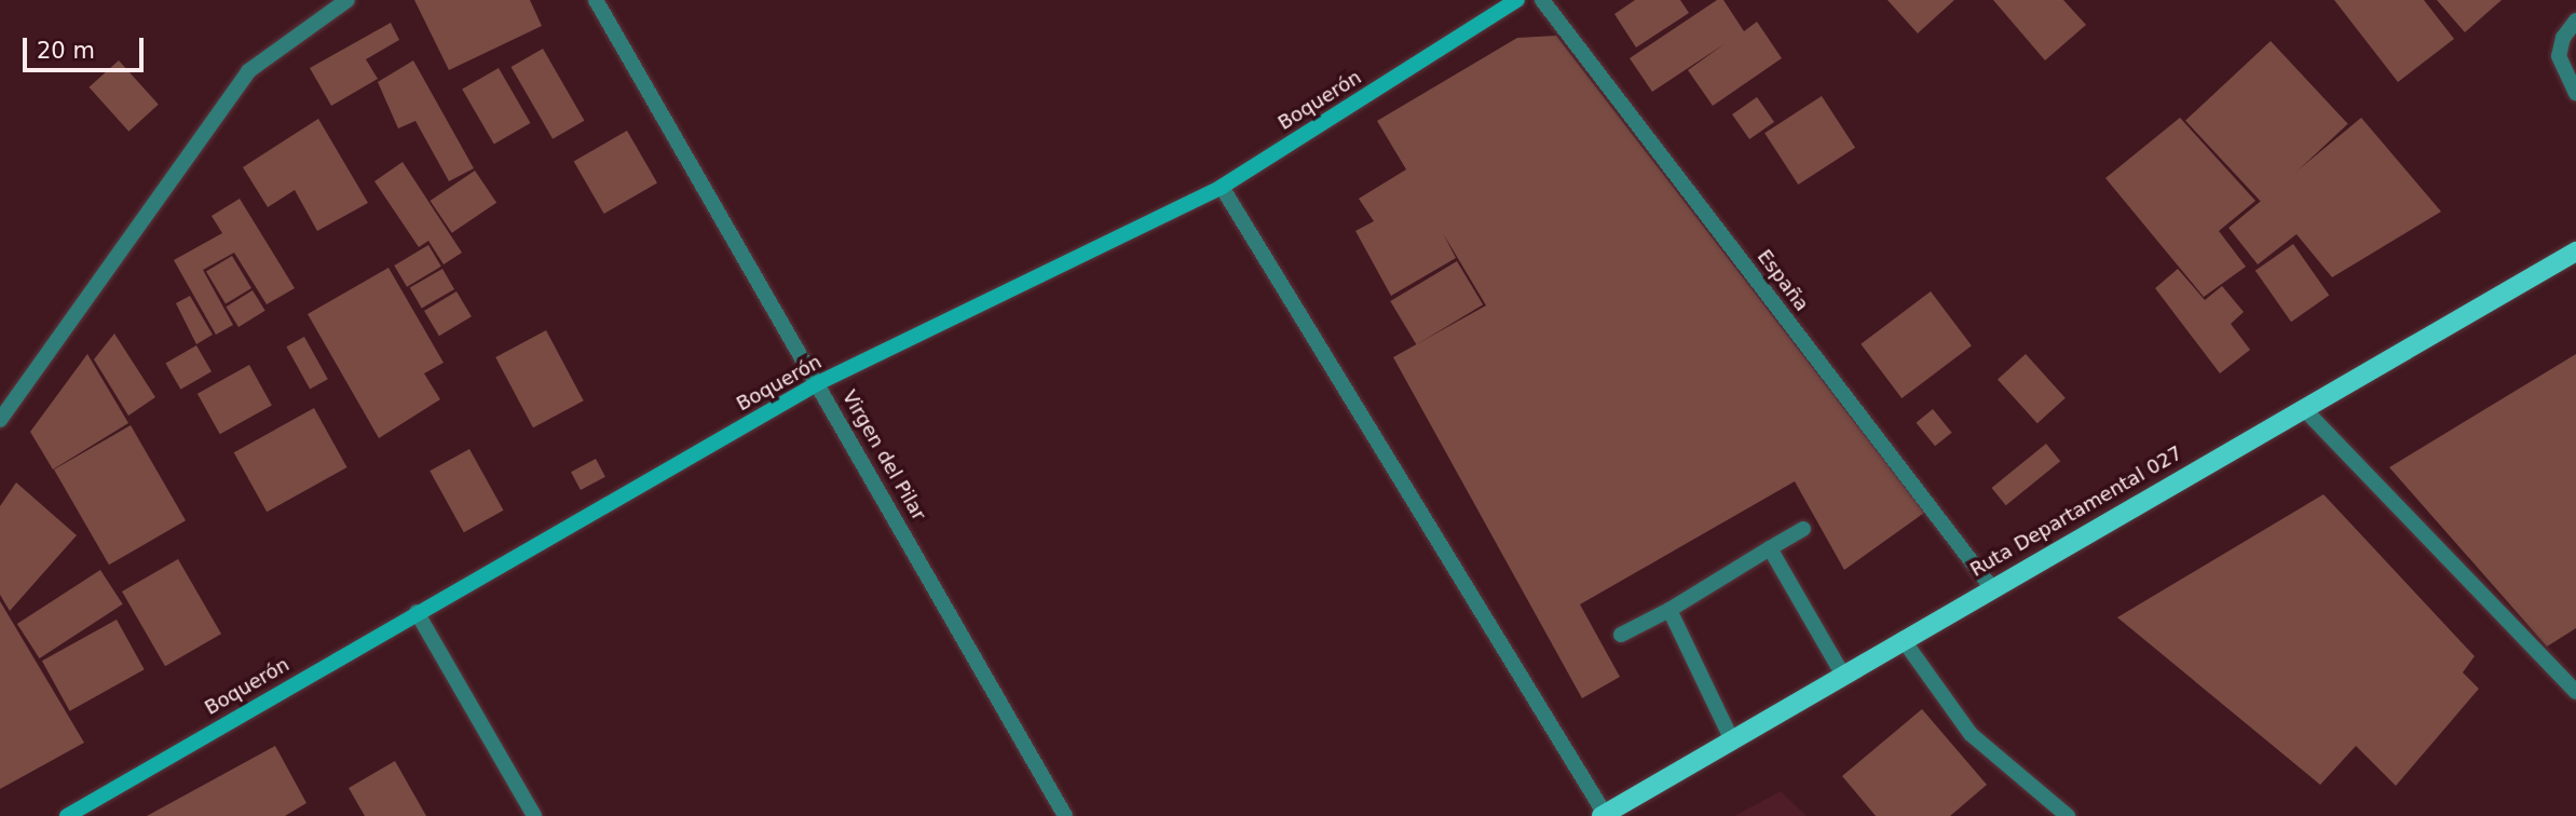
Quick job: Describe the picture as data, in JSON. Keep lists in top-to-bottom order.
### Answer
{
  "streets": {
    "main road": ["Ruta Departamental 027"],
    "street": ["Boquerón", "España", "Virgen del Pilar"]
  },
  "crossings": [
    ["Boquerón", "Virgen del Pilar"],
    ["España", "Ruta Departamental 027"]
  ],
  "scale_bar": "20 m"
}
